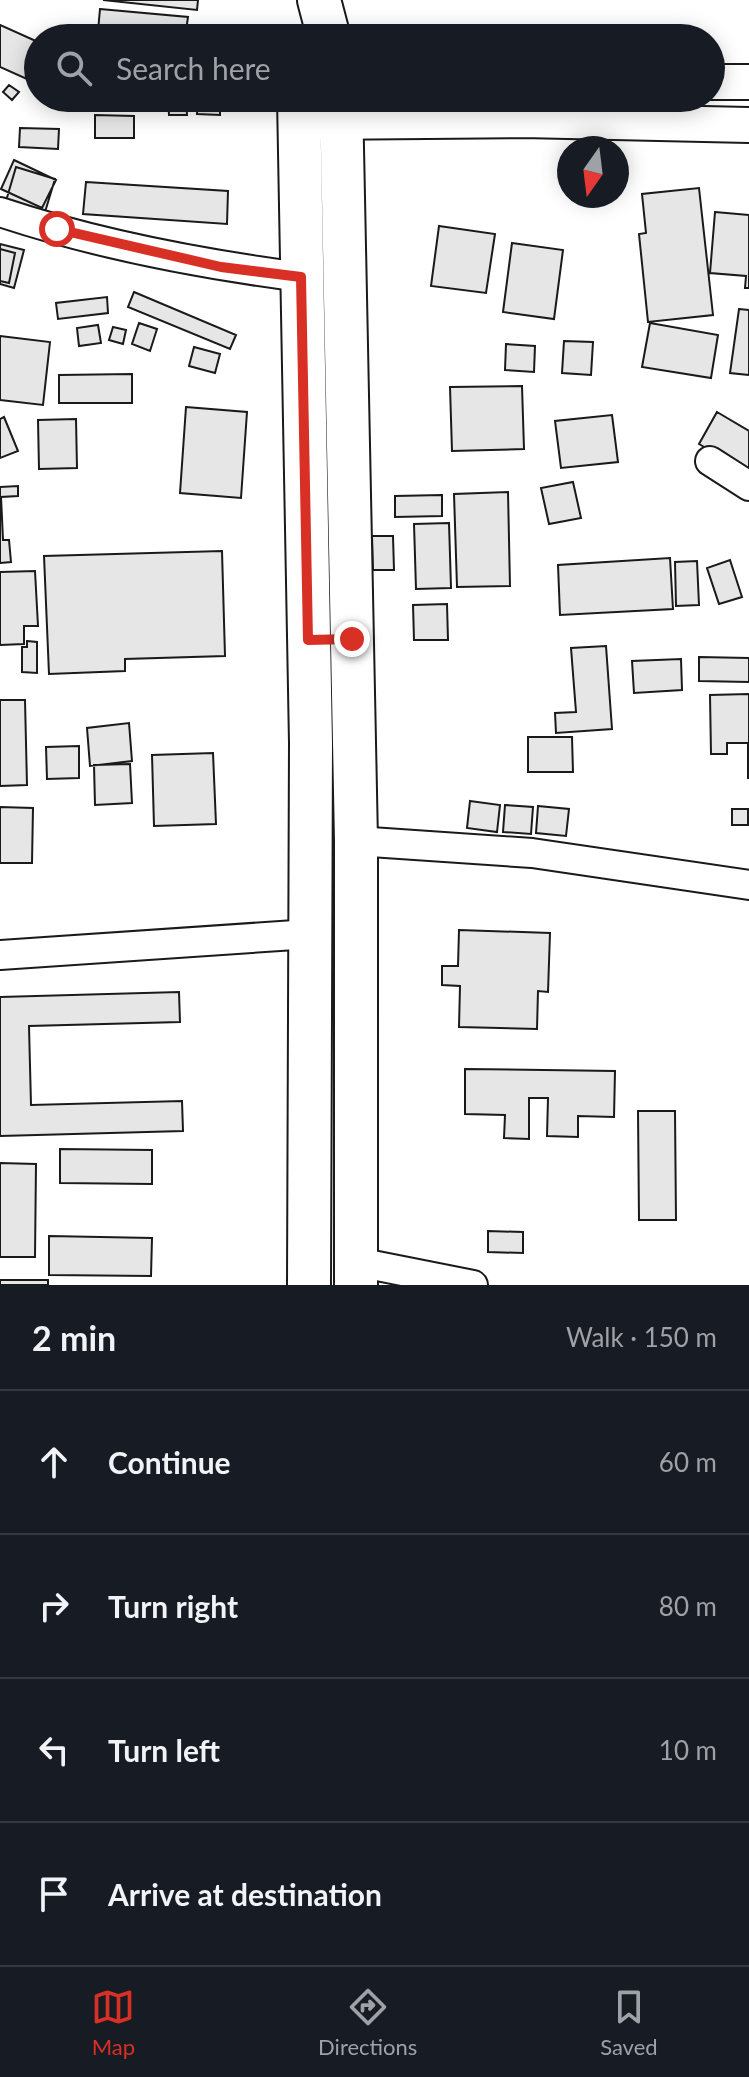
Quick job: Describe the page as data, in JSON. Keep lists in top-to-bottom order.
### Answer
{
  "north": "bottom",
  "page": {
    "search": "Search here",
    "heading": ["2 min", "Walk · 150 m"],
    "list": [
      ["Continue", "60 m"],
      ["Turn right", "80 m"],
      ["Turn left", "10 m"],
      "Arrive at destination"
    ],
    "nav": ["Map", "Directions", "Saved"]
  }
}
